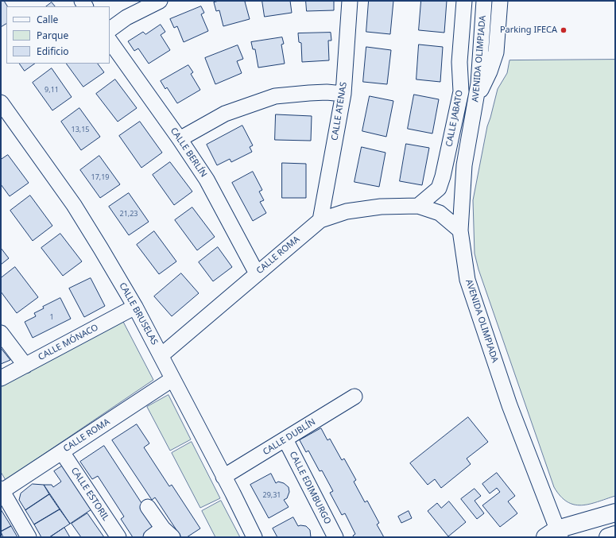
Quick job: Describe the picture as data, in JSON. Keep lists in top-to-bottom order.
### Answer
{
  "streets": {
    "street": [
      "AVENIDA OLIMPIADA",
      "CALLE ATENAS",
      "CALLE JABATO",
      "CALLE BERLÍN",
      "CALLE ROMA",
      "CALLE BRUSELAS",
      "CALLE MÓNACO",
      "CALLE DUBLÍN",
      "CALLE EDIMBURGO",
      "CALLE ESTORIL"
    ]
  },
  "crossings": [
    ["AVENIDA OLIMPIADA", "CALLE ROMA"],
    ["CALLE ATENAS", "CALLE ROMA"],
    ["CALLE JABATO", "CALLE ROMA"],
    ["CALLE BERLÍN", "CALLE ROMA"],
    ["CALLE ROMA", "CALLE BRUSELAS"],
    ["CALLE ROMA", "CALLE ESTORIL"],
    ["CALLE BRUSELAS", "CALLE MÓNACO"],
    ["CALLE BRUSELAS", "CALLE DUBLÍN"],
    ["CALLE DUBLÍN", "CALLE EDIMBURGO"]
  ],
  "places": ["Parking IFECA"],
  "house_numbers": [
    "9,11",
    "13,15",
    "17,19",
    "21,23",
    "1",
    "29,31"
  ],
  "legend": ["Calle", "Parque", "Edificio"]
}
